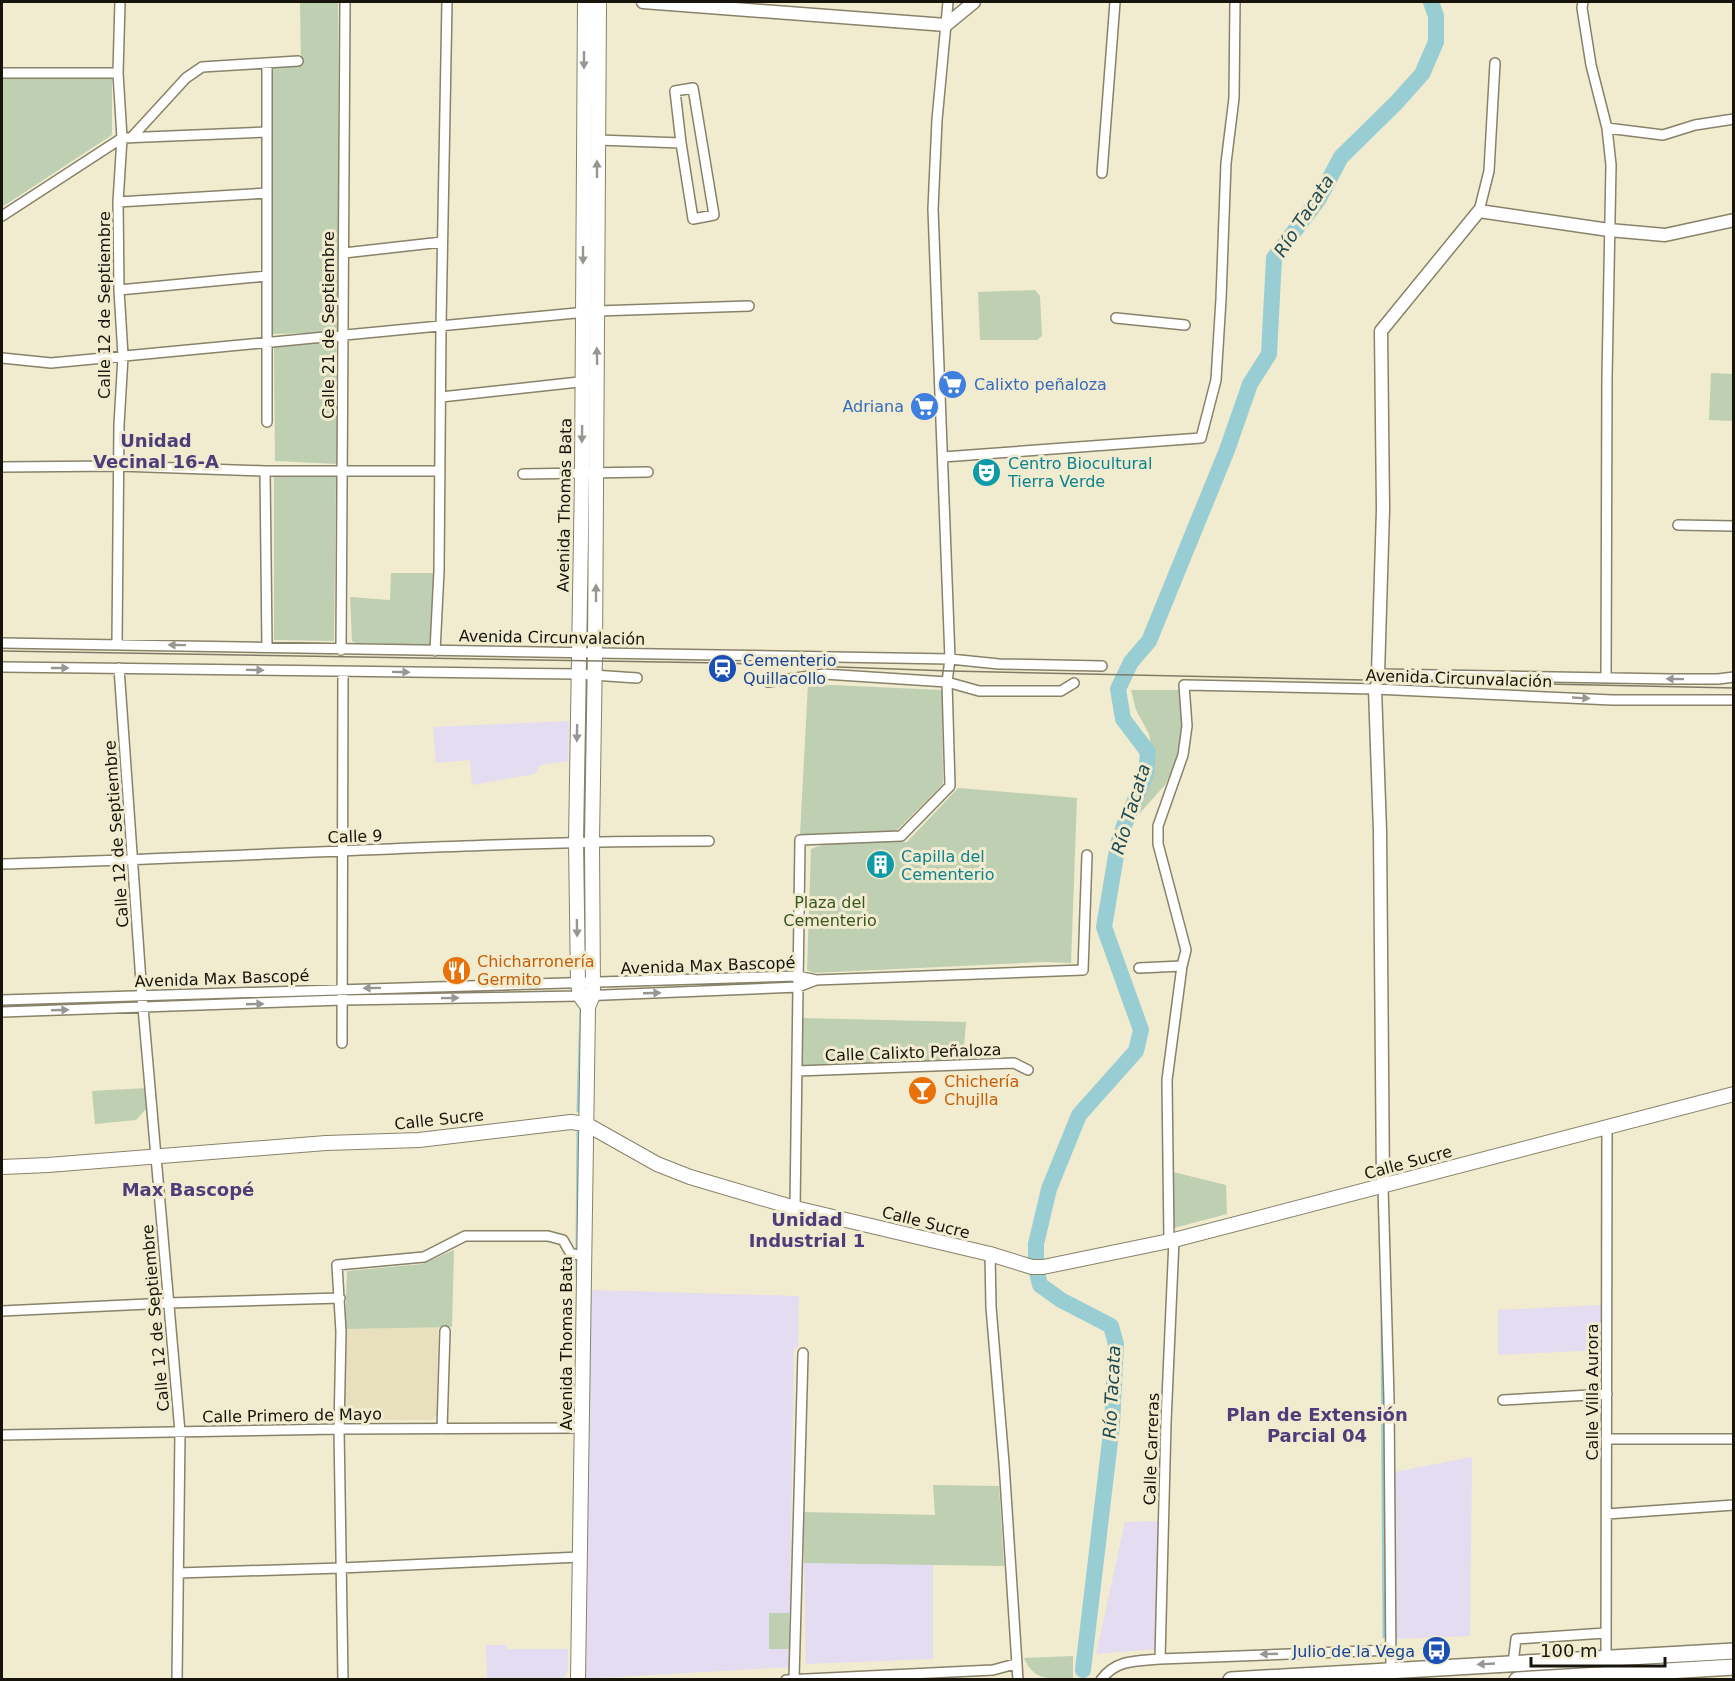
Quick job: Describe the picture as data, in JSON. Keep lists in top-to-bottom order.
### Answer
{
  "streets": {
    "main road": ["Avenida Thomas Bata", "Calle Sucre"],
    "street": [
      "Calle 12 de Septiembre",
      "Calle 21 de Septiembre",
      "Avenida Circunvalación",
      "Calle 9",
      "Avenida Max Bascopé",
      "Calle Calixto Peñaloza",
      "Calle Villa Aurora",
      "Calle Primero de Mayo",
      "Calle Carreras"
    ]
  },
  "crossings": [
    ["Calle 12 de Septiembre", "Avenida Circunvalación"],
    ["Calle 12 de Septiembre", "Calle 9"],
    ["Calle 12 de Septiembre", "Avenida Max Bascopé"],
    ["Calle 12 de Septiembre", "Calle Sucre"],
    ["Calle 12 de Septiembre", "Calle Primero de Mayo"],
    ["Calle 21 de Septiembre", "Avenida Circunvalación"],
    ["Avenida Thomas Bata", "Avenida Circunvalación"],
    ["Avenida Thomas Bata", "Calle 9"],
    ["Avenida Thomas Bata", "Avenida Max Bascopé"],
    ["Avenida Thomas Bata", "Calle Sucre"],
    ["Avenida Thomas Bata", "Calle Primero de Mayo"],
    ["Avenida Circunvalación", "Calle Carreras"],
    ["Calle Sucre", "Calle Villa Aurora"],
    ["Calle Sucre", "Calle Carreras"]
  ],
  "districts": [
    "Unidad Vecinal 16-A",
    "Max Bascopé",
    "Unidad Industrial 1",
    "Plan de Extensión Parcial 04"
  ],
  "water": ["Río Tacata"],
  "parks": ["Plaza del Cementerio"],
  "places": {
    "supermarket": ["Calixto peñaloza", "Adriana"],
    "theatre": ["Centro Biocultural Tierra Verde"],
    "station": ["Cementerio Quillacollo"],
    "building": ["Capilla del Cementerio"],
    "restaurant": ["Chicharronería Germito"],
    "bar": ["Chichería Chujlla"],
    "bus stop": ["Julio de la Vega"]
  },
  "scale_bar": "100 m"
}
